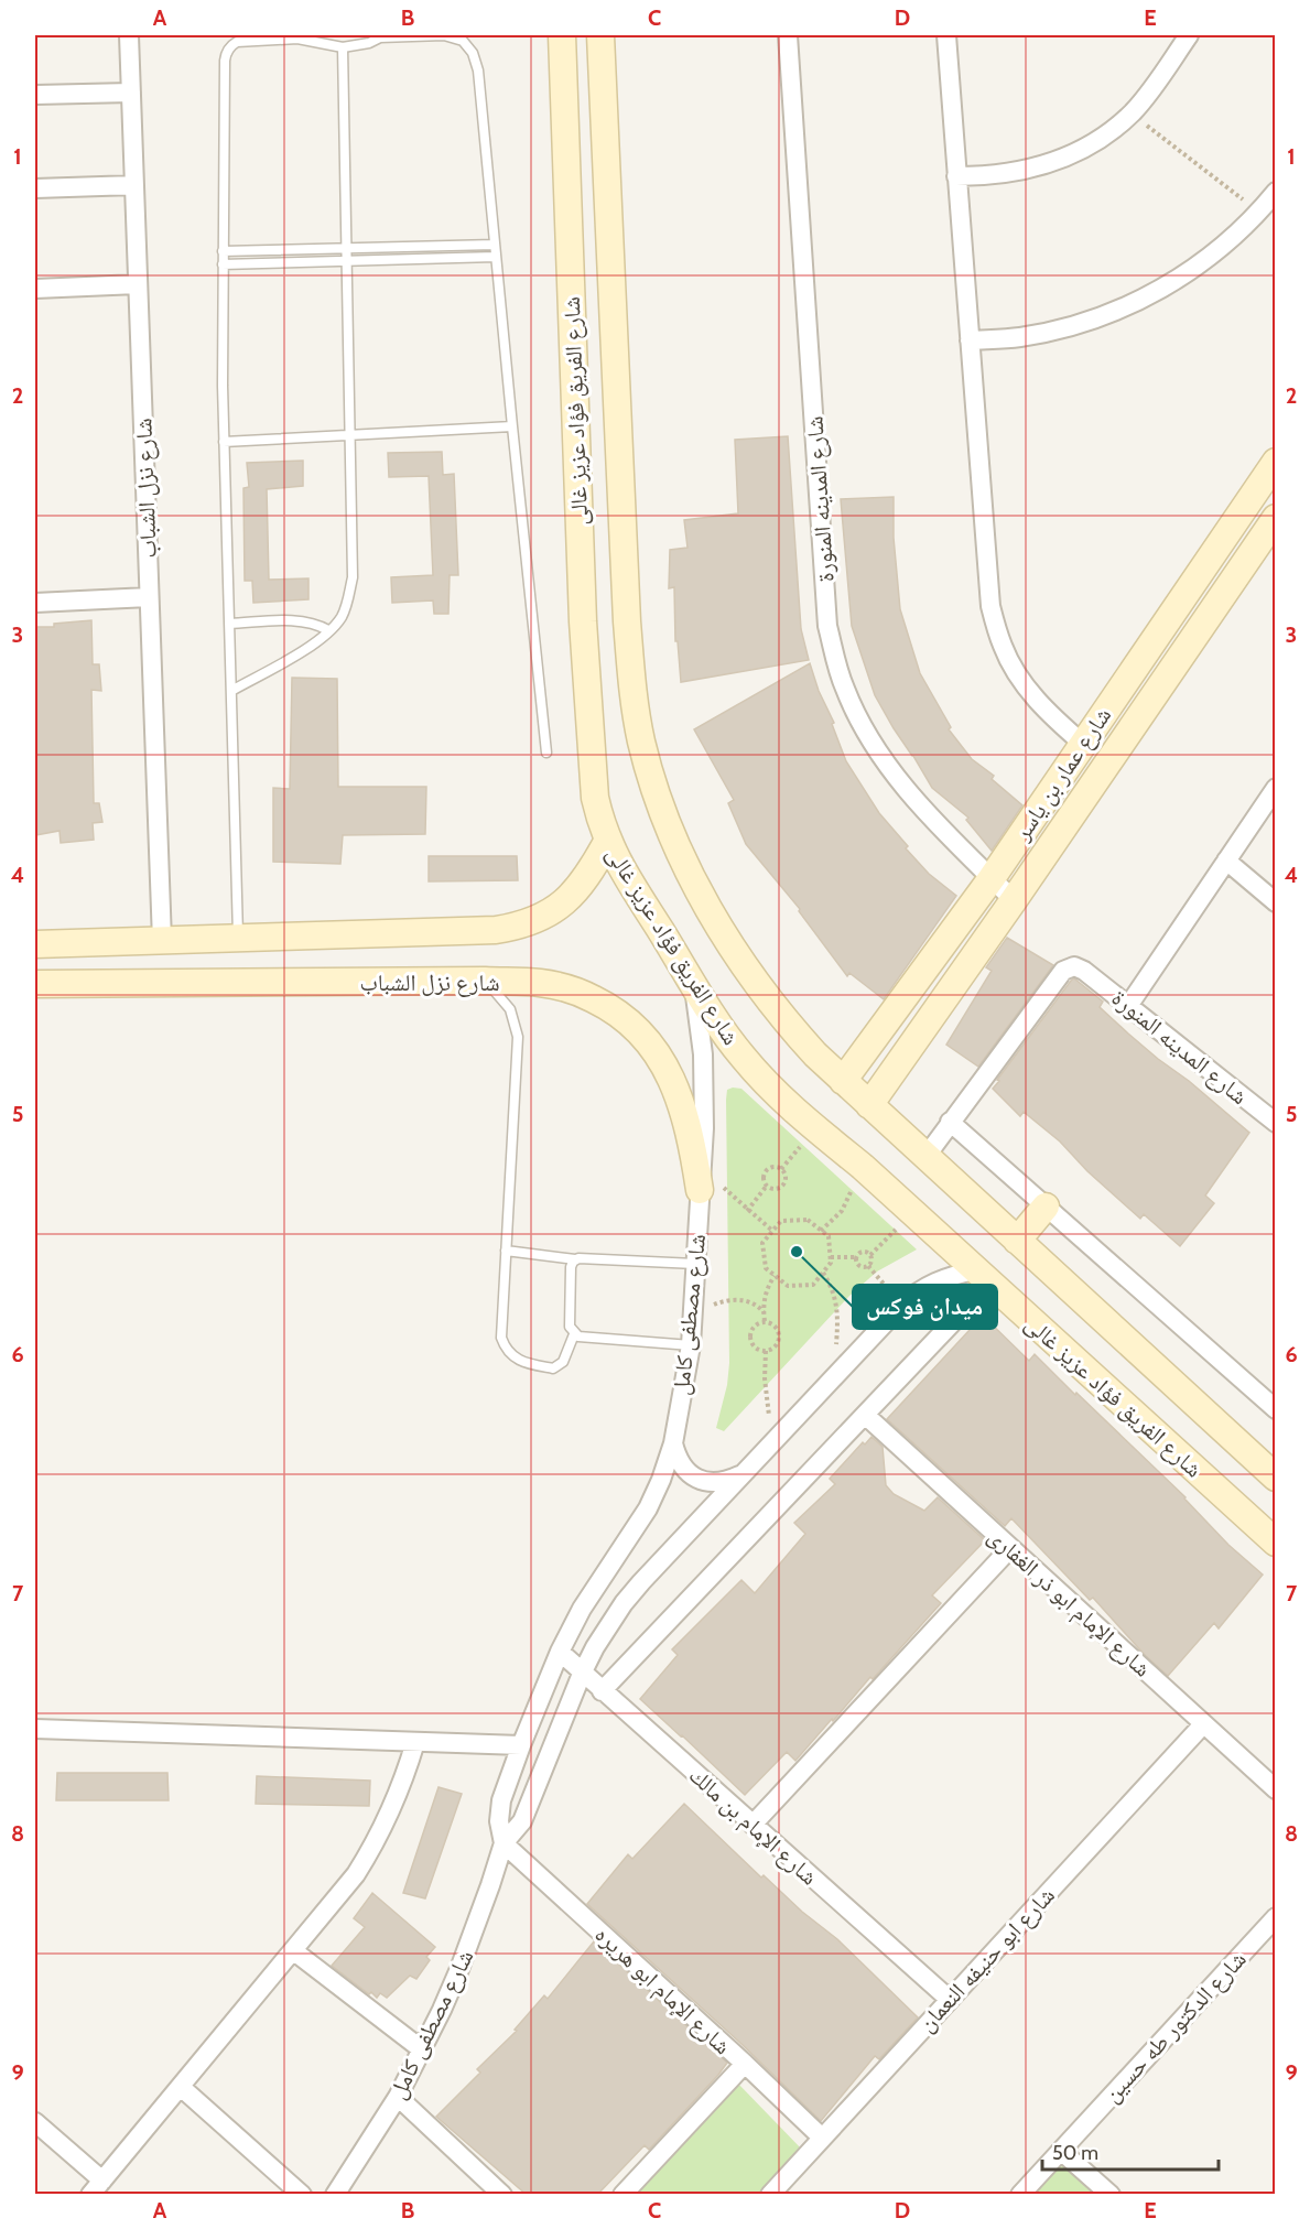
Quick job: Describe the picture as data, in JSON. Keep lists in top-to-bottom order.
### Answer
{
  "streets": {
    "street": [
      "شارع الفريق فؤاد عزيز غالى",
      "شارع نزل الشباب",
      "شارع المدينه المنورة",
      "شارع عمار بن ياسر",
      "شارع مصطفى كامل",
      "شارع الإمام ابو ذر الغفارى",
      "شارع الإمام بن مالك",
      "شارع ابو حنيفه النعمان",
      "شارع الإمام ابو هريره",
      "شارع الدكتور طه حسين"
    ]
  },
  "crossings": [
    ["شارع الفريق فؤاد عزيز غالى", "شارع نزل الشباب"],
    ["شارع الفريق فؤاد عزيز غالى", "شارع عمار بن ياسر"],
    ["شارع الفريق فؤاد عزيز غالى", "شارع مصطفى كامل"],
    ["شارع نزل الشباب", "شارع مصطفى كامل"],
    ["شارع المدينه المنورة", "شارع عمار بن ياسر"],
    ["شارع مصطفى كامل", "شارع الإمام بن مالك"],
    ["شارع مصطفى كامل", "شارع الإمام ابو هريره"],
    ["شارع الإمام ابو ذر الغفارى", "شارع ابو حنيفه النعمان"],
    ["شارع الإمام بن مالك", "شارع ابو حنيفه النعمان"],
    ["شارع ابو حنيفه النعمان", "شارع الإمام ابو هريره"]
  ],
  "places": ["ميدان فوكس"],
  "scale_bar": "50 m",
  "grid": {
    "columns": [
      "A",
      "B",
      "C",
      "D",
      "E"
    ],
    "rows": [
      "1",
      "2",
      "3",
      "4",
      "5",
      "6",
      "7",
      "8",
      "9"
    ]
  }
}
